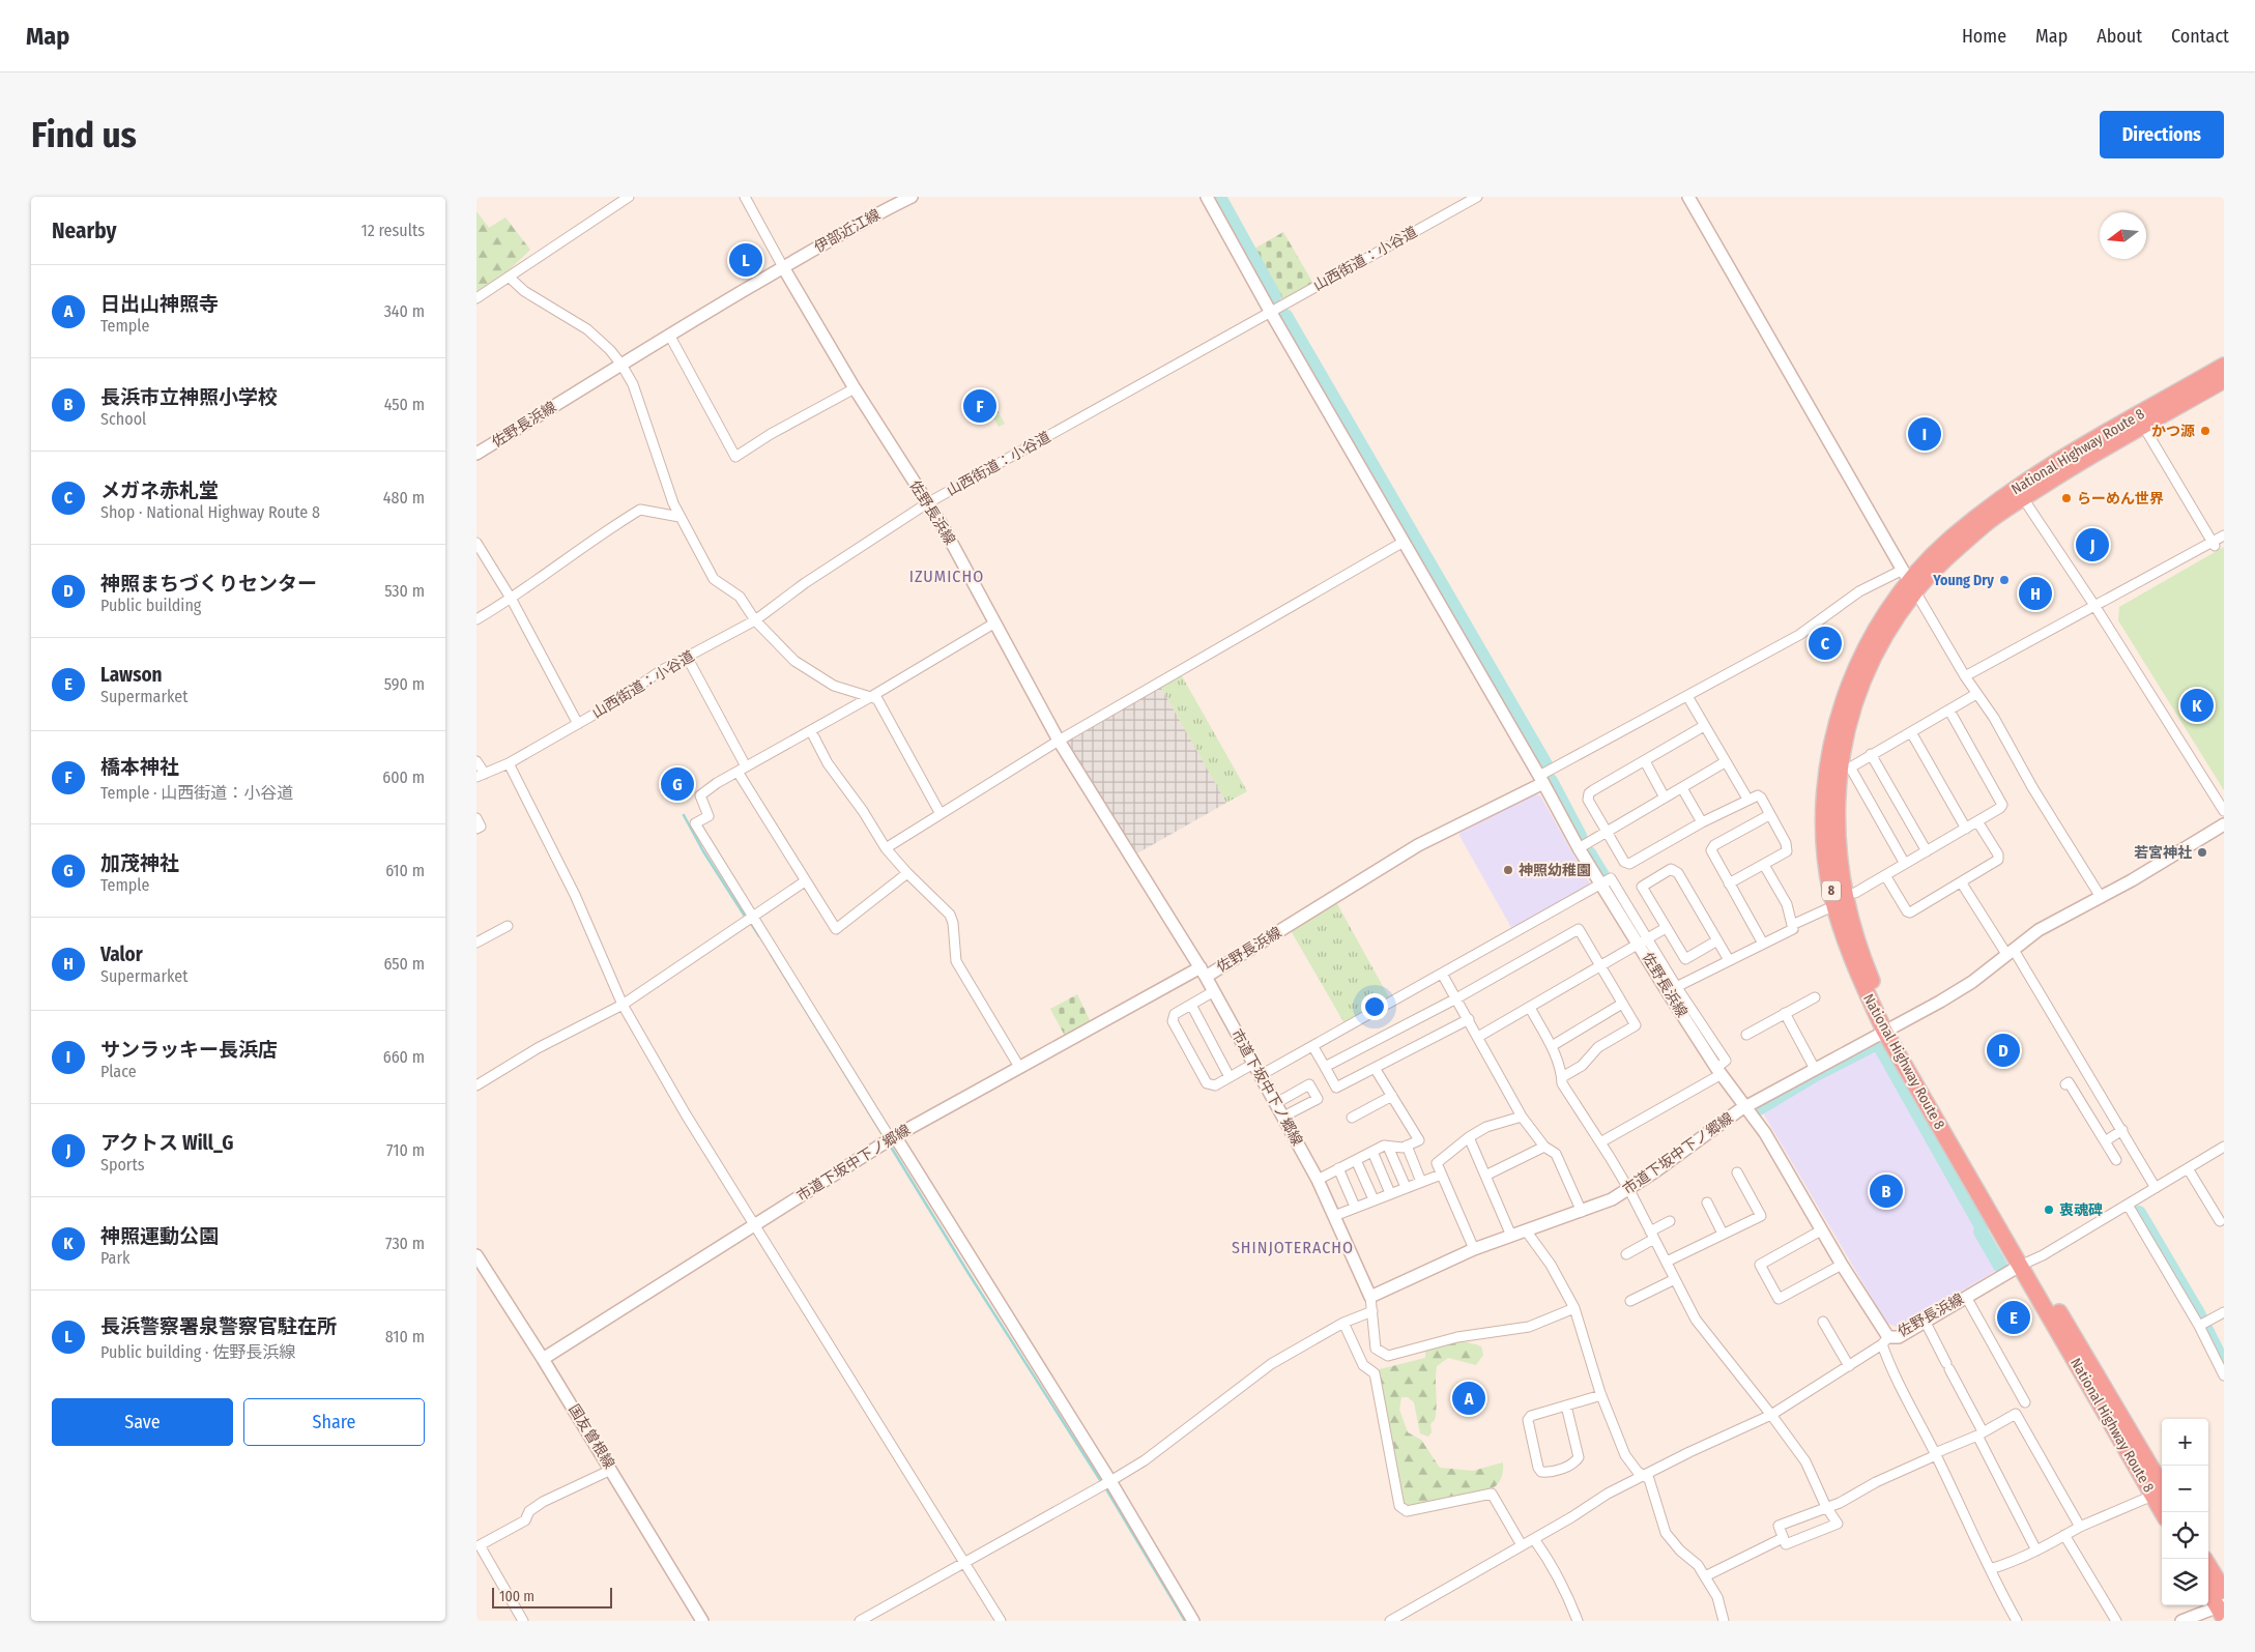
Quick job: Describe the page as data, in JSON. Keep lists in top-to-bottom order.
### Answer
{
  "streets": {
    "highway": ["National Highway Route 8", "8"],
    "street": [
      "伊部近江線",
      "山西街道：小谷道",
      "佐野長浜線",
      "市道下坂中下ノ郷線",
      "国友曽根線"
    ]
  },
  "crossings": [
    ["伊部近江線", "佐野長浜線"],
    ["山西街道：小谷道", "佐野長浜線"],
    ["佐野長浜線", "National Highway Route 8"],
    ["佐野長浜線", "市道下坂中下ノ郷線"],
    ["National Highway Route 8", "市道下坂中下ノ郷線"],
    ["市道下坂中下ノ郷線", "国友曽根線"]
  ],
  "districts": ["IZUMICHO", "SHINJOTERACHO"],
  "places": [
    "かつ源",
    "らーめん世界",
    "Young Dry",
    "若宮神社",
    "神照幼稚園",
    "衷魂碑"
  ],
  "scale_bar": "100 m",
  "north": "left",
  "page": {
    "header": "Map",
    "nav": [
      "Home",
      "Map",
      "About",
      "Contact"
    ],
    "buttons": [
      "Directions",
      ["Save", "Share"]
    ],
    "title": "Find us",
    "heading": ["Nearby", "12 results"],
    "pins": [
      "L",
      "F",
      "I",
      "J",
      "H",
      "C",
      "K",
      "G",
      "D",
      "B",
      "E",
      "A"
    ],
    "list": [
      {
        "mark": "A",
        "name": "日出山神照寺",
        "note": "Temple",
        "value": "340 m"
      },
      {
        "mark": "B",
        "name": "長浜市立神照小学校",
        "note": "School",
        "value": "450 m"
      },
      {
        "mark": "C",
        "name": "メガネ赤札堂",
        "note": "Shop · National Highway Route 8",
        "value": "480 m"
      },
      {
        "mark": "D",
        "name": "神照まちづくりセンター",
        "note": "Public building",
        "value": "530 m"
      },
      {
        "mark": "E",
        "name": "Lawson",
        "note": "Supermarket",
        "value": "590 m"
      },
      {
        "mark": "F",
        "name": "橋本神社",
        "note": "Temple · 山西街道：小谷道",
        "value": "600 m"
      },
      {
        "mark": "G",
        "name": "加茂神社",
        "note": "Temple",
        "value": "610 m"
      },
      {
        "mark": "H",
        "name": "Valor",
        "note": "Supermarket",
        "value": "650 m"
      },
      {
        "mark": "I",
        "name": "サンラッキー長浜店",
        "note": "Place",
        "value": "660 m"
      },
      {
        "mark": "J",
        "name": "アクトス Will_G",
        "note": "Sports",
        "value": "710 m"
      },
      {
        "mark": "K",
        "name": "神照運動公園",
        "note": "Park",
        "value": "730 m"
      },
      {
        "mark": "L",
        "name": "長浜警察署泉警察官駐在所",
        "note": "Public building · 佐野長浜線",
        "value": "810 m"
      }
    ],
    "map_buttons": ["+", "−"],
    "scale": "100 m"
  }
}
